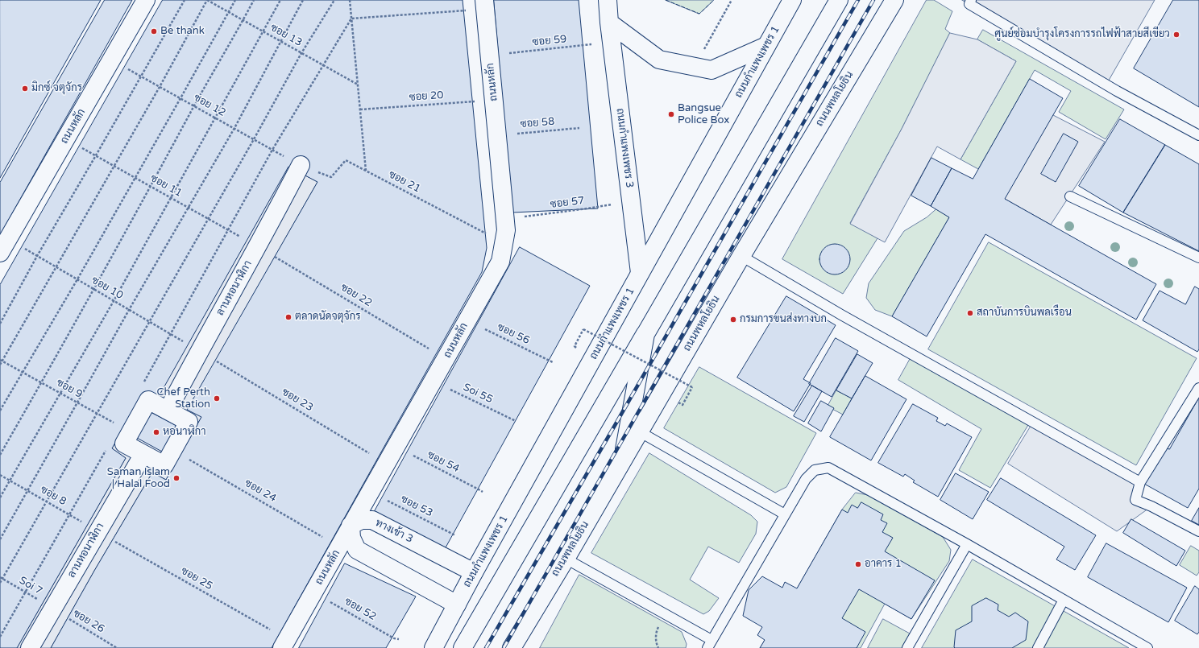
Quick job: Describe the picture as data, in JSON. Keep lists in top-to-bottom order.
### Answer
{
  "streets": {
    "street": [
      "ถนนกำแพงเพชร 1",
      "ถนนหลัก",
      "ถนนพหลโยธิน",
      "ถนนกำแพงเพชร 3",
      "ลานหอนาฬิกา",
      "ทางเข้า 3"
    ],
    "path": [
      "ซอย 13",
      "ซอย 59",
      "ซอย 20",
      "ซอย 12",
      "ซอย 58",
      "ซอย 21",
      "ซอย 11",
      "ซอย 57",
      "ซอย 10",
      "ซอย 22",
      "ซอย 56",
      "ซอย 9",
      "Soi 55",
      "ซอย 23",
      "ซอย 54",
      "ซอย 24",
      "ซอย 8",
      "ซอย 53",
      "ซอย 25",
      "Soi 7",
      "ซอย 52",
      "ซอย 26"
    ]
  },
  "crossings": [
    ["ซอย 59", "ถนนหลัก"],
    ["ซอย 59", "ถนนกำแพงเพชร 3"],
    ["ถนนกำแพงเพชร 1", "ถนนกำแพงเพชร 3"],
    ["ถนนกำแพงเพชร 1", "ทางเข้า 3"],
    ["ถนนหลัก", "ซอย 20"],
    ["ถนนหลัก", "ซอย 12"],
    ["ถนนหลัก", "ซอย 58"],
    ["ถนนหลัก", "ซอย 21"],
    ["ถนนหลัก", "ซอย 11"],
    ["ถนนหลัก", "ซอย 57"],
    ["ถนนหลัก", "ซอย 10"],
    ["ถนนหลัก", "ซอย 22"],
    ["ถนนหลัก", "ซอย 56"],
    ["ถนนหลัก", "Soi 55"],
    ["ถนนหลัก", "ซอย 23"],
    ["ถนนหลัก", "ซอย 54"],
    ["ถนนหลัก", "ซอย 24"],
    ["ถนนหลัก", "ซอย 53"],
    ["ถนนหลัก", "ทางเข้า 3"],
    ["ถนนหลัก", "ซอย 25"],
    ["ถนนหลัก", "ซอย 52"],
    ["ซอย 12", "ซอย 21"],
    ["ซอย 12", "ลานหอนาฬิกา"],
    ["ถนนกำแพงเพชร 3", "ซอย 57"],
    ["ซอย 21", "ลานหอนาฬิกา"],
    ["ซอย 11", "ลานหอนาฬิกา"],
    ["ซอย 11", "ซอย 22"],
    ["ซอย 10", "ลานหอนาฬิกา"],
    ["ซอย 10", "ซอย 23"],
    ["ลานหอนาฬิกา", "ซอย 22"],
    ["ลานหอนาฬิกา", "ซอย 23"],
    ["ลานหอนาฬิกา", "ซอย 8"],
    ["ลานหอนาฬิกา", "ซอย 25"],
    ["ลานหอนาฬิกา", "Soi 7"],
    ["ลานหอนาฬิกา", "ซอย 26"],
    ["ซอย 8", "ซอย 25"],
    ["Soi 7", "ซอย 26"]
  ],
  "places": [
    "Be thank",
    "ศูนย์ซ่อมบำรุงโครงการรถไฟฟ้าสายสีเขียว",
    "มิกซ์ จตุจักร",
    "Bangsue Police Box",
    "สถาบันการบินพลเรือน",
    "ตลาดนัดจตุจักร",
    "กรมการขนส่งทางบก",
    "Chef Perth Station",
    "หอนาฬิกา",
    "Saman Islam | Halal Food",
    "อาคาร 1"
  ]
}
